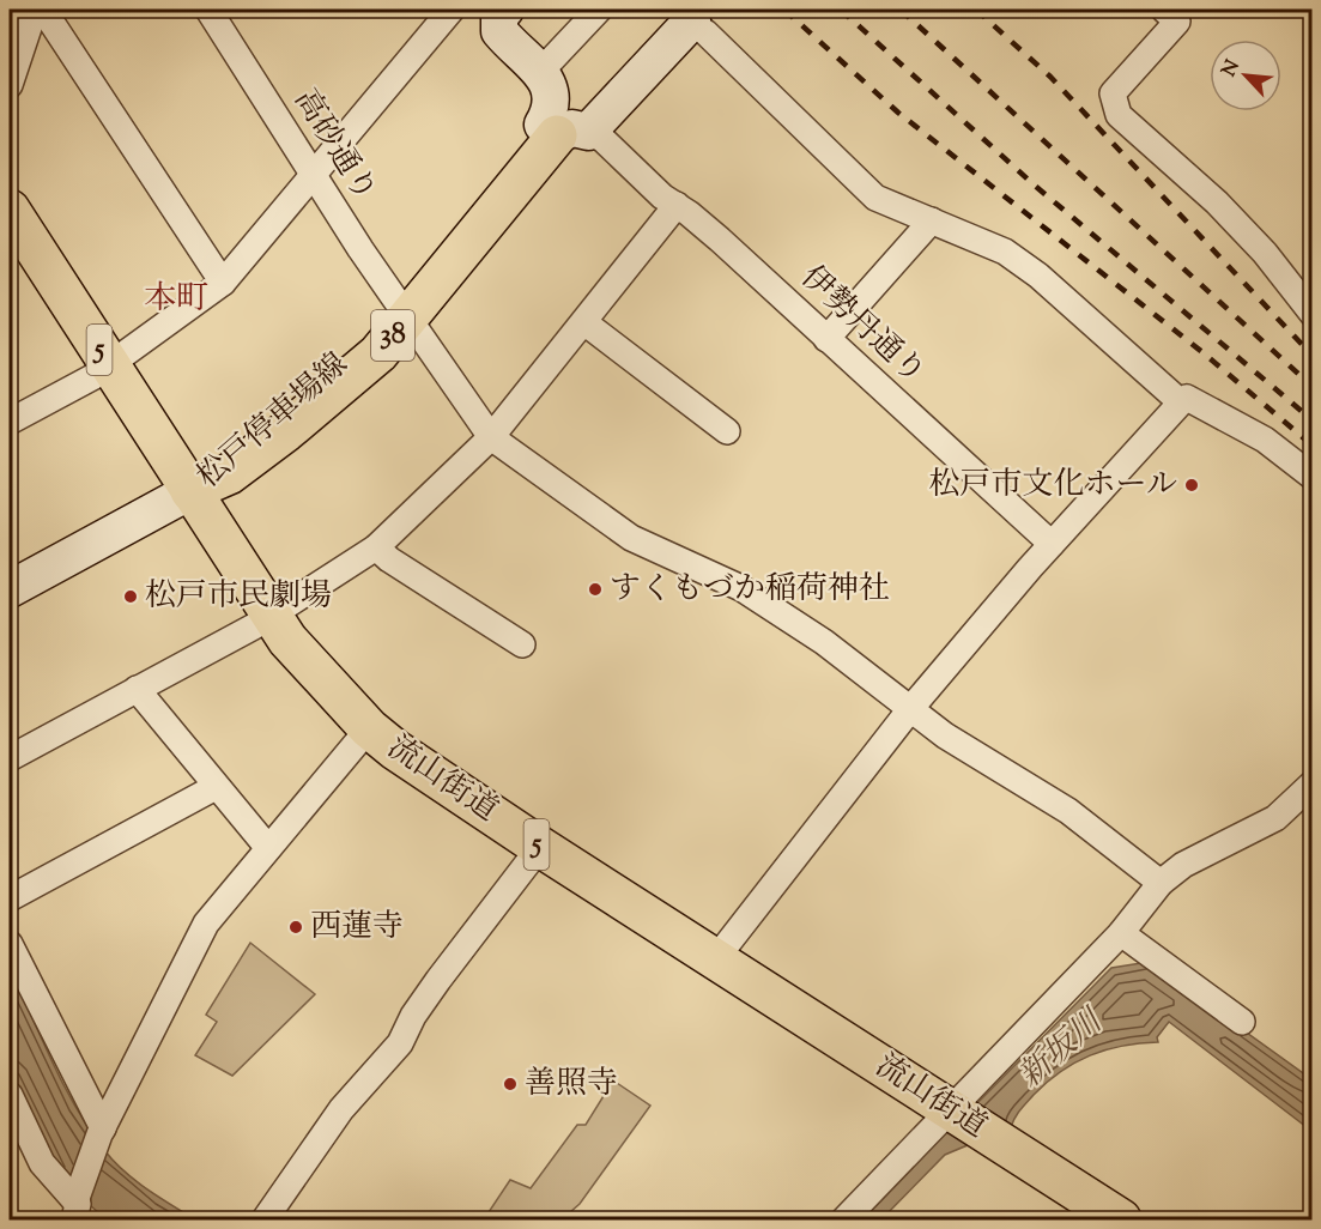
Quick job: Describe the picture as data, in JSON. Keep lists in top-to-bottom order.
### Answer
{
  "streets": {
    "main road": [
      "38",
      "5",
      "松戸停車場線",
      "流山街道"
    ],
    "street": ["高砂通り", "伊勢丹通り"]
  },
  "crossings": [
    ["高砂通り", "松戸停車場線"],
    ["伊勢丹通り", "松戸停車場線"],
    ["松戸停車場線", "流山街道"]
  ],
  "districts": ["本町"],
  "water": ["新坂川"],
  "places": [
    "松戸市文化ホール",
    "すくもづか稲荷神社",
    "松戸市民劇場",
    "西蓮寺",
    "善照寺"
  ],
  "north": "top left"
}
